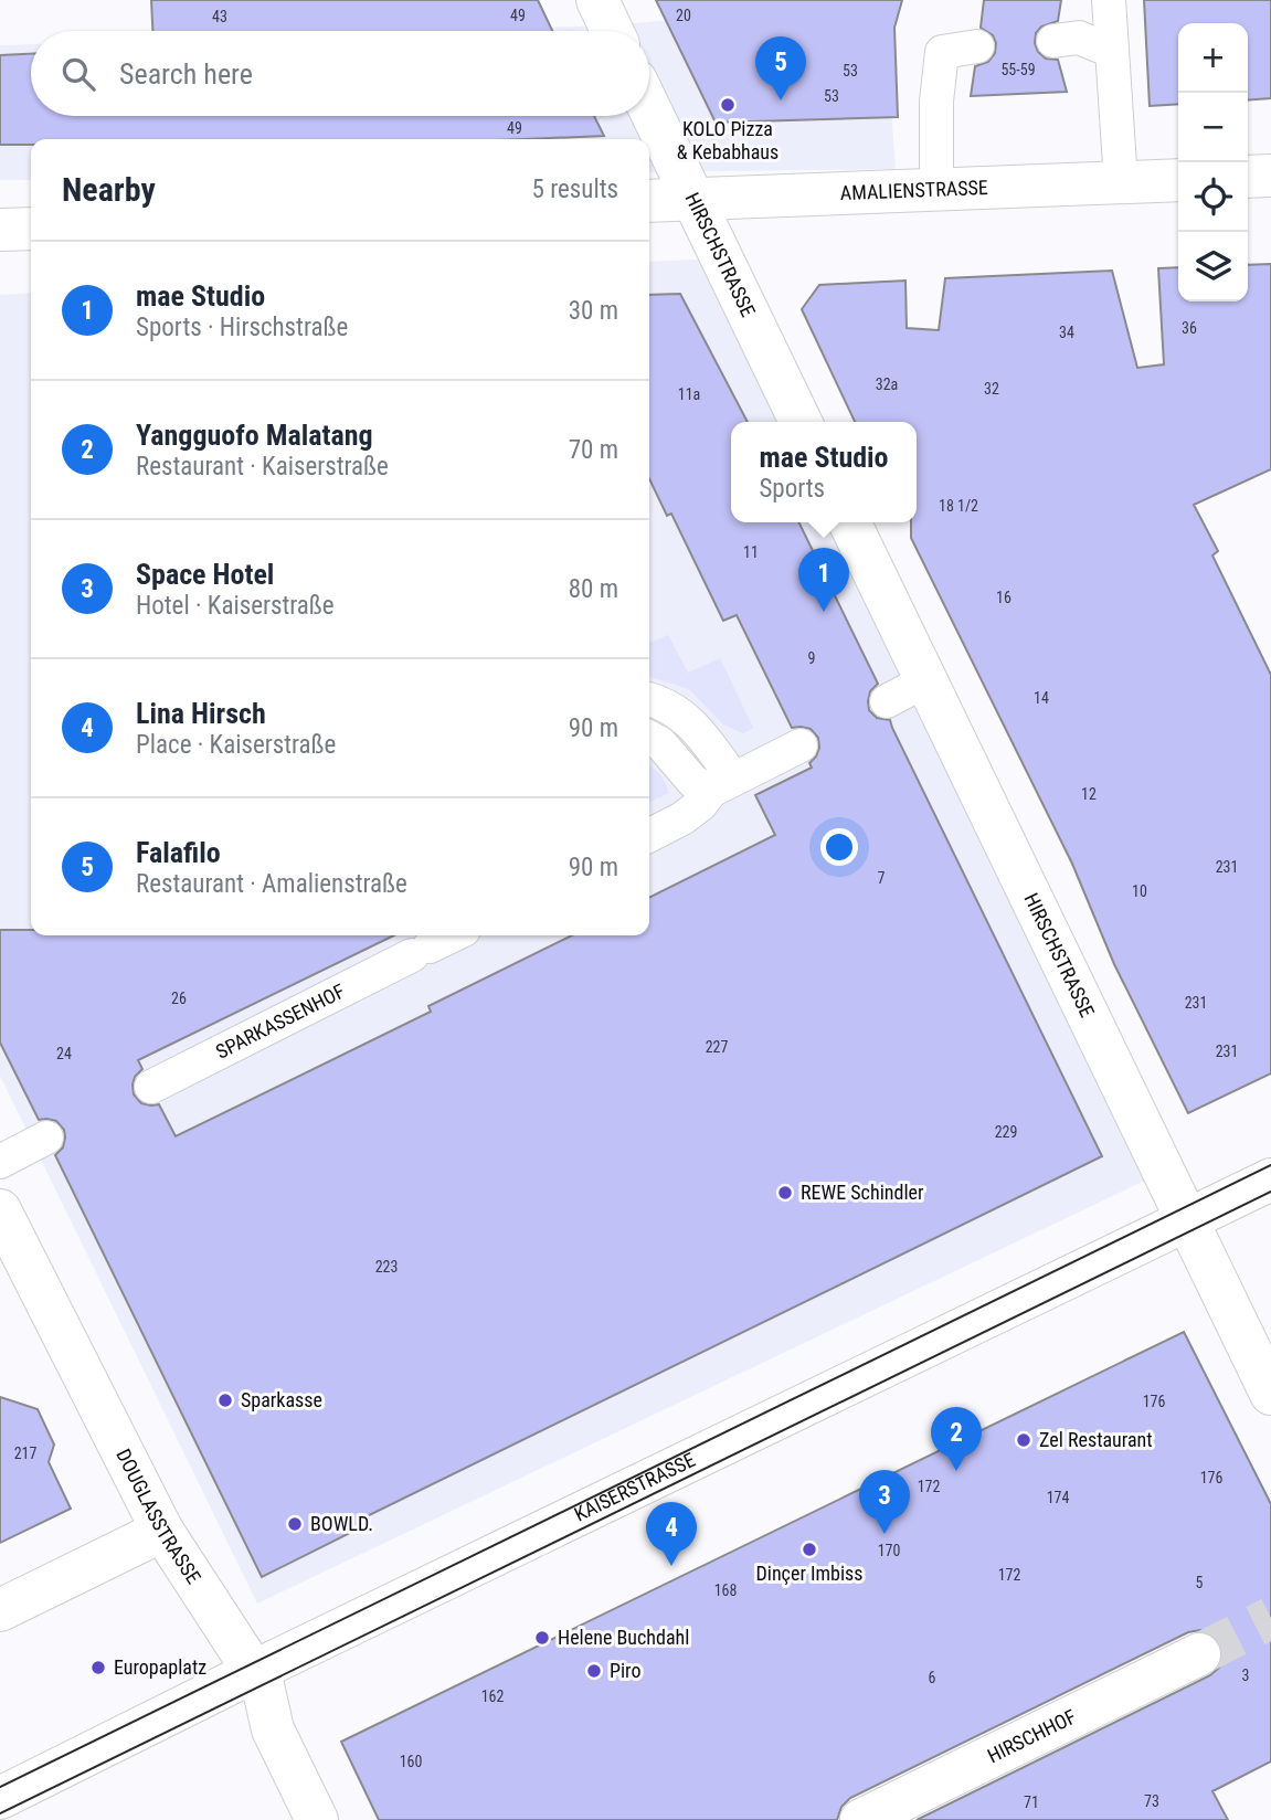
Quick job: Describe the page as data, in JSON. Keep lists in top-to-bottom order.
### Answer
{
  "streets": {
    "street": [
      "AMALIENSTRASSE",
      "HIRSCHSTRASSE",
      "KAISERSTRASSE",
      "DOUGLASSTRASSE",
      "HIRSCHHOF"
    ],
    "lane": ["SPARKASSENHOF"]
  },
  "crossings": [
    ["AMALIENSTRASSE", "HIRSCHSTRASSE"],
    ["HIRSCHSTRASSE", "KAISERSTRASSE"],
    ["KAISERSTRASSE", "DOUGLASSTRASSE"]
  ],
  "places": [
    "KOLO Pizza & Kebabhaus",
    "REWE Schindler",
    "Sparkasse",
    "Zel Restaurant",
    "BOWLD.",
    "Dinçer Imbiss",
    "Helene Buchdahl",
    "Europaplatz",
    "Piro"
  ],
  "house_numbers": [
    "49",
    "20",
    "43",
    "55-59",
    "53",
    "53",
    "49",
    "36",
    "34",
    "32a",
    "32",
    "11a",
    "18 1/2",
    "11",
    "16",
    "9",
    "14",
    "12",
    "231",
    "7",
    "10",
    "26",
    "231",
    "227",
    "231",
    "24",
    "229",
    "223",
    "176",
    "217",
    "176",
    "172",
    "174",
    "170",
    "172",
    "5",
    "168",
    "3",
    "6",
    "162",
    "160",
    "73",
    "71"
  ],
  "page": {
    "map_buttons": ["+", "−"],
    "search": "Search here",
    "pins": [
      "5",
      "1",
      "2",
      "3",
      "4"
    ],
    "heading": ["Nearby", "5 results"],
    "list": [
      {
        "mark": "1",
        "name": "mae Studio",
        "note": "Sports · Hirschstraße",
        "value": "30 m"
      },
      {
        "mark": "2",
        "name": "Yangguofo Malatang",
        "note": "Restaurant · Kaiserstraße",
        "value": "70 m"
      },
      {
        "mark": "3",
        "name": "Space Hotel",
        "note": "Hotel · Kaiserstraße",
        "value": "80 m"
      },
      {
        "mark": "4",
        "name": "Lina Hirsch",
        "note": "Place · Kaiserstraße",
        "value": "90 m"
      },
      {
        "mark": "5",
        "name": "Falafilo",
        "note": "Restaurant · Amalienstraße",
        "value": "90 m"
      }
    ],
    "popup": ["mae Studio", "Sports"]
  }
}
